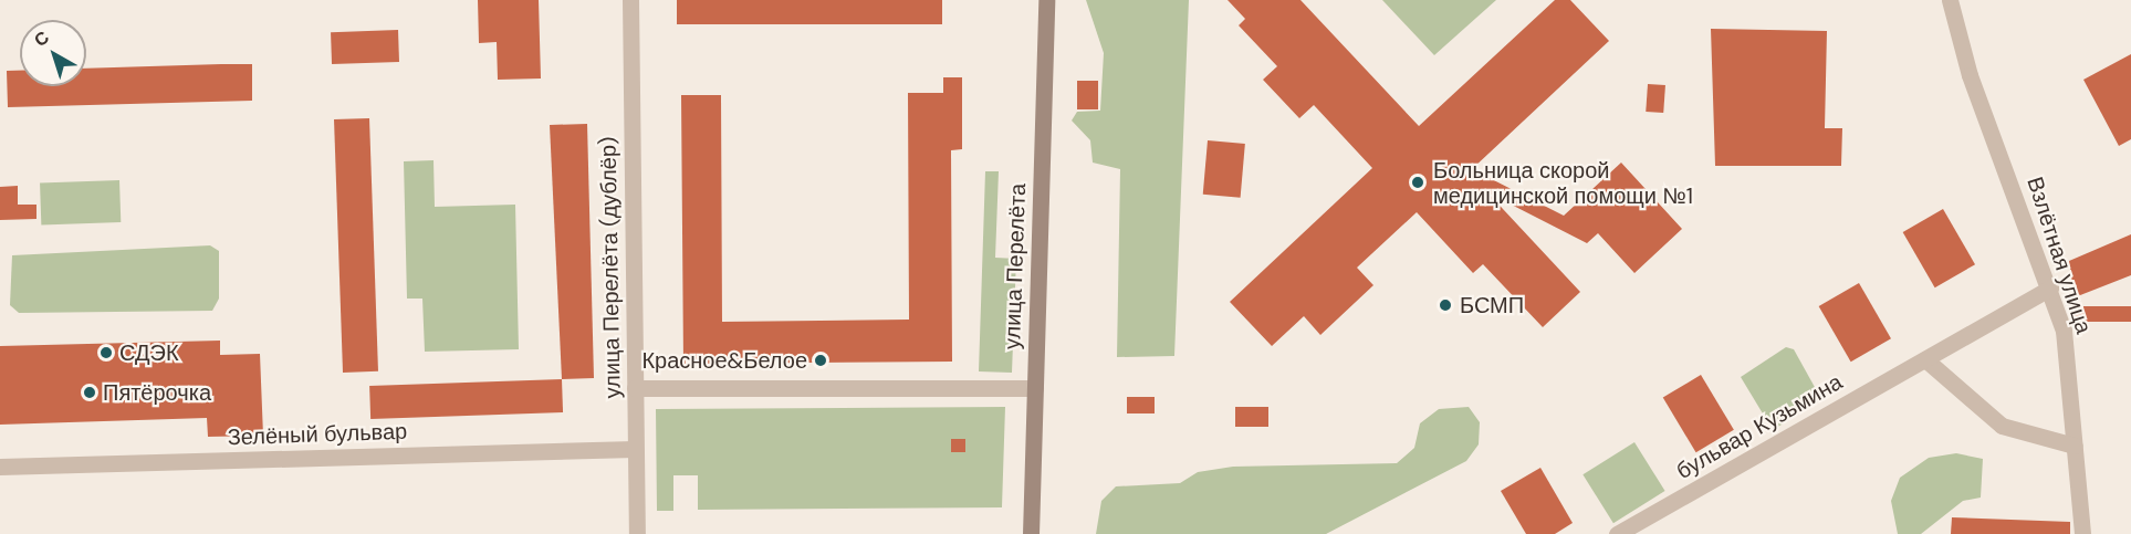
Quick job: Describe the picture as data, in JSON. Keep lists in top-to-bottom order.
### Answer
{
  "streets": {
    "main road": ["улица Перелёта"],
    "street": [
      "Взлётная улица",
      "улица Перелёта (дублёр)",
      "бульвар Кузьмина",
      "Зелёный бульвар"
    ]
  },
  "crossings": [
    ["Взлётная улица", "бульвар Кузьмина"],
    ["улица Перелёта (дублёр)", "Зелёный бульвар"]
  ],
  "places": [
    "Больница скорой медицинской помощи №1",
    "БСМП",
    "СДЭК",
    "Красное&Белое",
    "Пятёрочка"
  ],
  "north": "top left"
}
